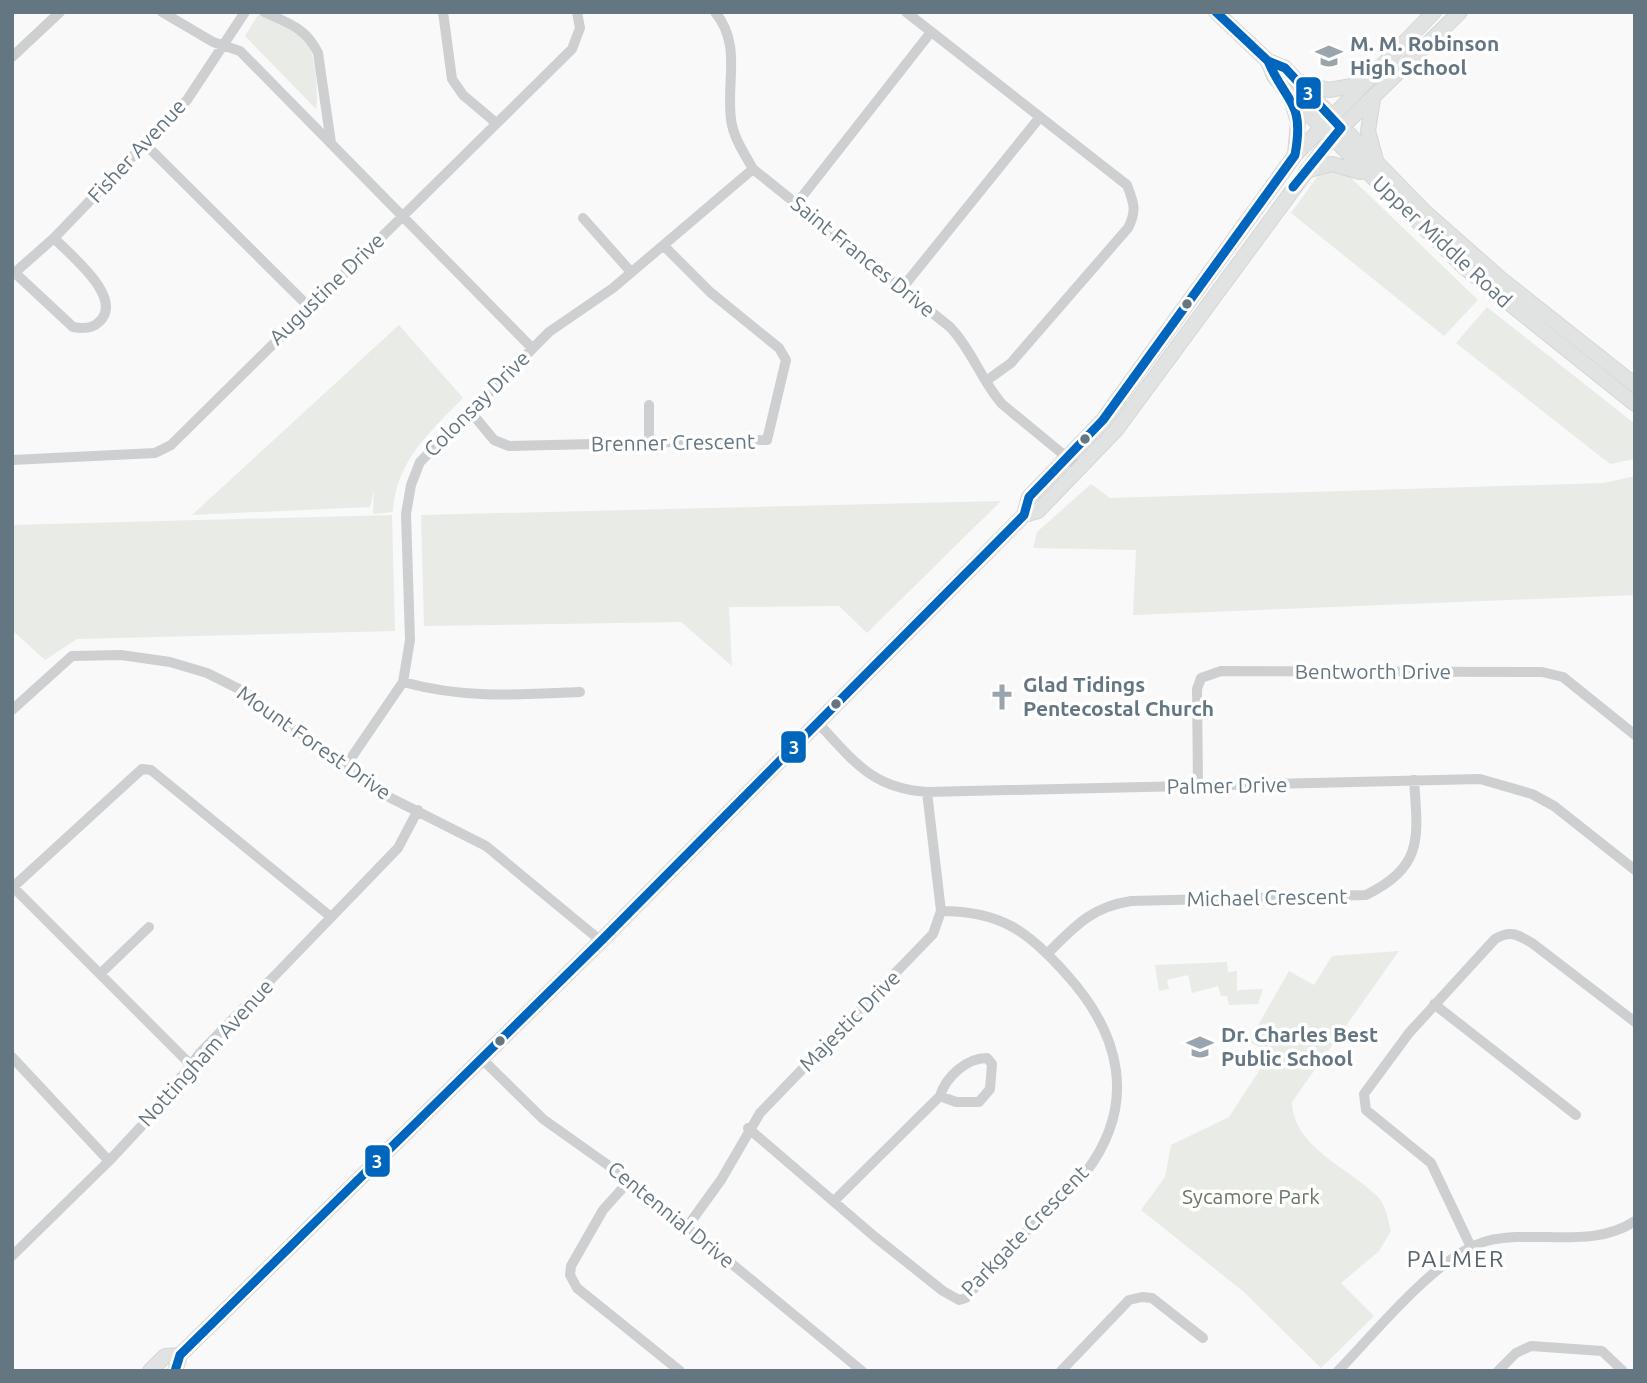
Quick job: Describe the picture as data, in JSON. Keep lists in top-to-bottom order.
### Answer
{
  "streets": {
    "main road": ["Upper Middle Road"],
    "street": [
      "Fisher Avenue",
      "Saint Frances Drive",
      "Augustine Drive",
      "Colonsay Drive",
      "Brenner Crescent",
      "Bentworth Drive",
      "Mount Forest Drive",
      "Palmer Drive",
      "Michael Crescent",
      "Majestic Drive",
      "Nottingham Avenue",
      "Centennial Drive",
      "Parkgate Crescent"
    ]
  },
  "crossings": [
    ["Saint Frances Drive", "Colonsay Drive"],
    ["Colonsay Drive", "Brenner Crescent"],
    ["Colonsay Drive", "Mount Forest Drive"],
    ["Bentworth Drive", "Palmer Drive"],
    ["Mount Forest Drive", "Nottingham Avenue"],
    ["Palmer Drive", "Michael Crescent"],
    ["Michael Crescent", "Parkgate Crescent"],
    ["Majestic Drive", "Centennial Drive"],
    ["Majestic Drive", "Parkgate Crescent"]
  ],
  "districts": ["PALMER"],
  "parks": ["Sycamore Park"],
  "places": {
    "school or university": ["M. M. Robinson High School", "Dr. Charles Best Public School"],
    "church": ["Glad Tidings Pentecostal Church"]
  },
  "lines": ["transit line 3"]
}
